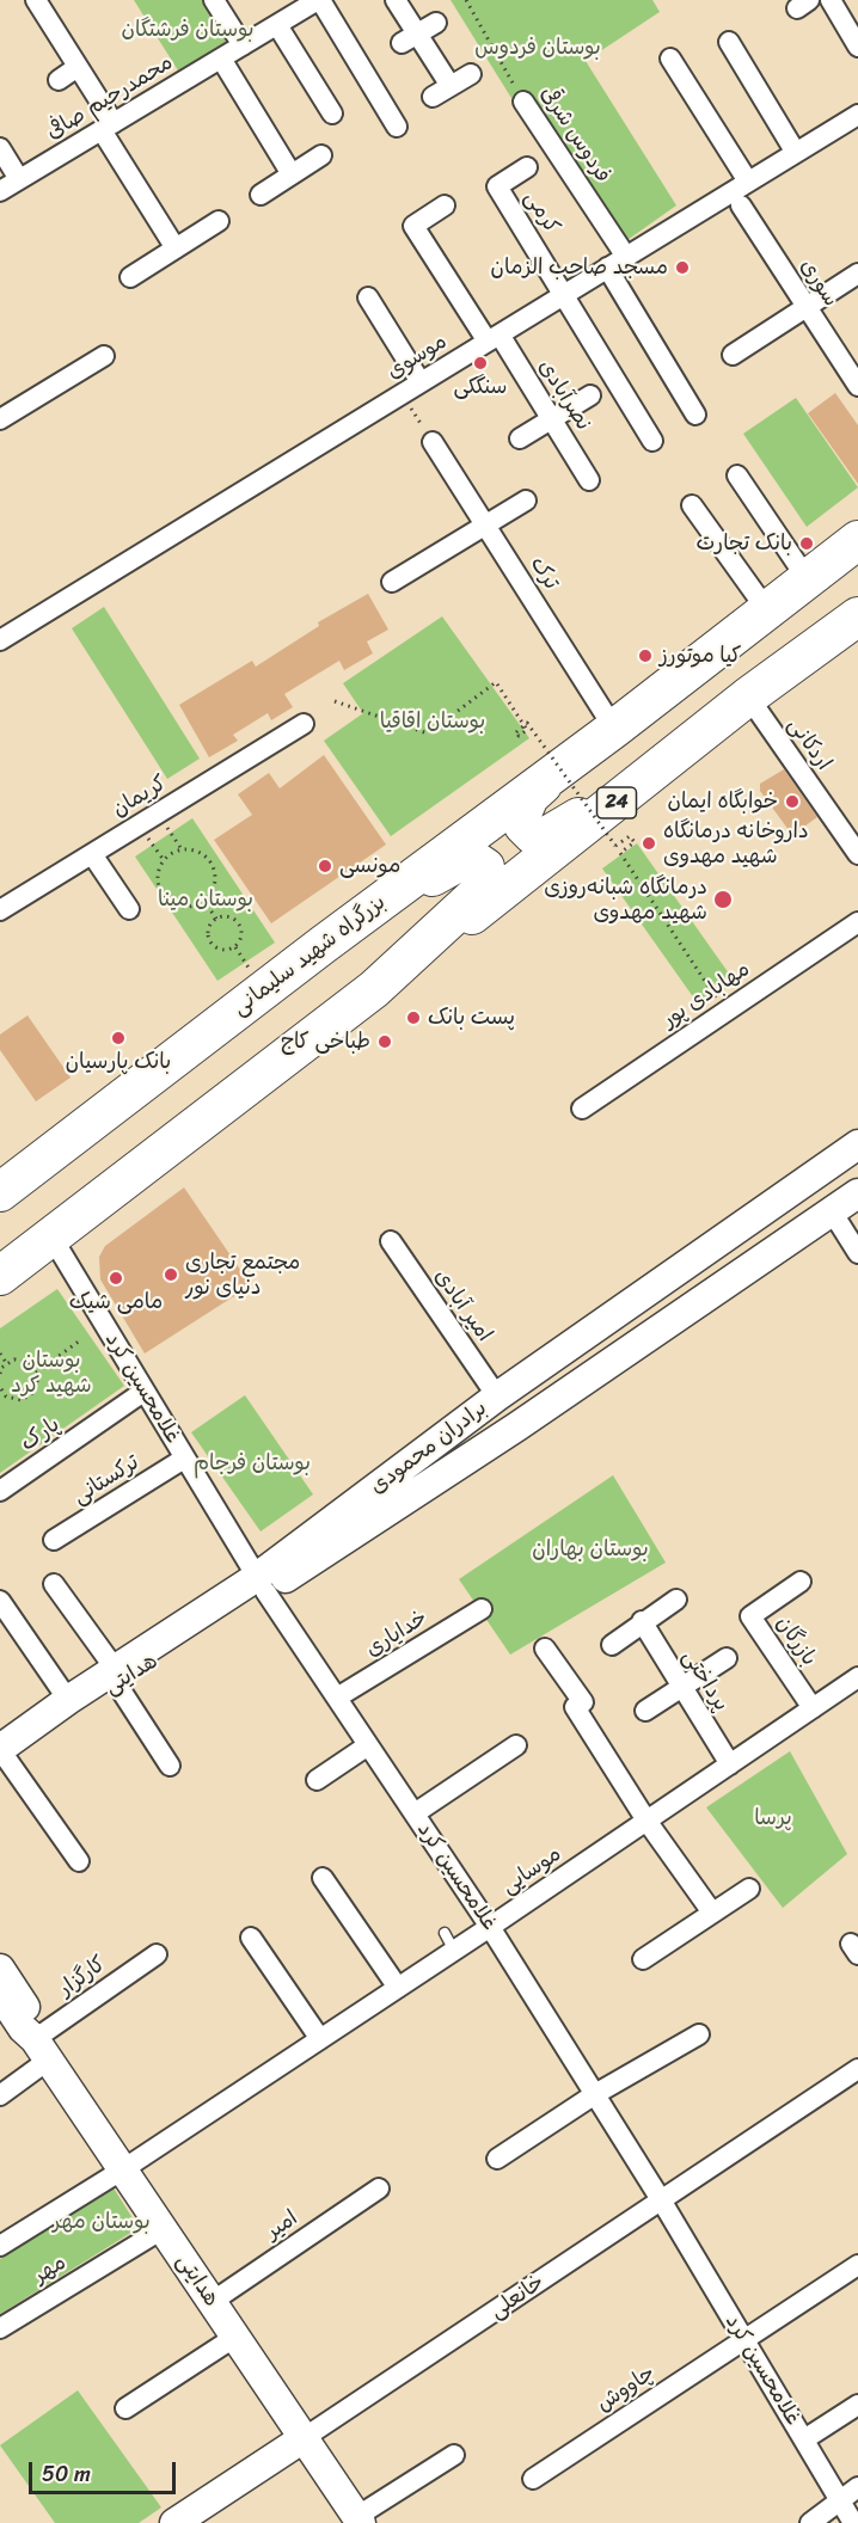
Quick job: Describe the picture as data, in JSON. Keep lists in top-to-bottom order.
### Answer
{
  "streets": {
    "highway": ["24", "بزرگراه شهید سلیمانی"],
    "main road": ["برادران محمودی", "هدایتی", "خانعلی"],
    "street": [
      "محمدرحیم صافی",
      "فردوس شرقی",
      "کرمی",
      "سوری",
      "موسوی",
      "نصرآبادی",
      "ترک",
      "اردکانی",
      "کریمان",
      "مهابادی پور",
      "امیر آبادی",
      "غلامحسین کرد",
      "پارک",
      "ترکستانی",
      "خدایاری",
      "بازرگان",
      "پرداختی",
      "موسایی",
      "کارگزار",
      "امیر",
      "مهر",
      "چاووش"
    ]
  },
  "crossings": [
    ["فردوس شرقی", "موسوی"],
    ["کرمی", "موسوی"],
    ["موسوی", "نصرآبادی"],
    ["ترک", "بزرگراه شهید سلیمانی"],
    ["اردکانی", "24"],
    ["24", "غلامحسین کرد"],
    ["امیر آبادی", "برادران محمودی"],
    ["غلامحسین کرد", "پارک"],
    ["غلامحسین کرد", "برادران محمودی"],
    ["غلامحسین کرد", "ترکستانی"],
    ["غلامحسین کرد", "خدایاری"],
    ["غلامحسین کرد", "هدایتی"],
    ["غلامحسین کرد", "موسایی"],
    ["غلامحسین کرد", "خانعلی"],
    ["غلامحسین کرد", "چاووش"],
    ["برادران محمودی", "هدایتی"],
    ["بازرگان", "موسایی"],
    ["هدایتی", "موسایی"],
    ["هدایتی", "کارگزار"],
    ["هدایتی", "امیر"],
    ["هدایتی", "مهر"],
    ["هدایتی", "خانعلی"],
    ["پرداختی", "موسایی"]
  ],
  "parks": [
    "بوستان فرشتگان",
    "بوستان فردوس",
    "بوستان اقاقیا",
    "بوستان مینا",
    "بوستان شهید کرد",
    "بوستان فرجام",
    "بوستان بهاران",
    "پرسا",
    "بوستان مهر"
  ],
  "places": [
    "مسجد صاحب الزمان",
    "سنگکی",
    "بانک تجارت",
    "کیا موتورز",
    "خوابگاه ایمان",
    "داروخانه درمانگاه شهید مهدوی",
    "مونسی",
    "درمانگاه شبانه‌روزی شهید مهدوی",
    "پست بانک",
    "بانک پارسیان",
    "طباخی کاج",
    "مجتمع تجاری دنیای نور",
    "مامی شیک"
  ],
  "scale_bar": "50 m"
}
